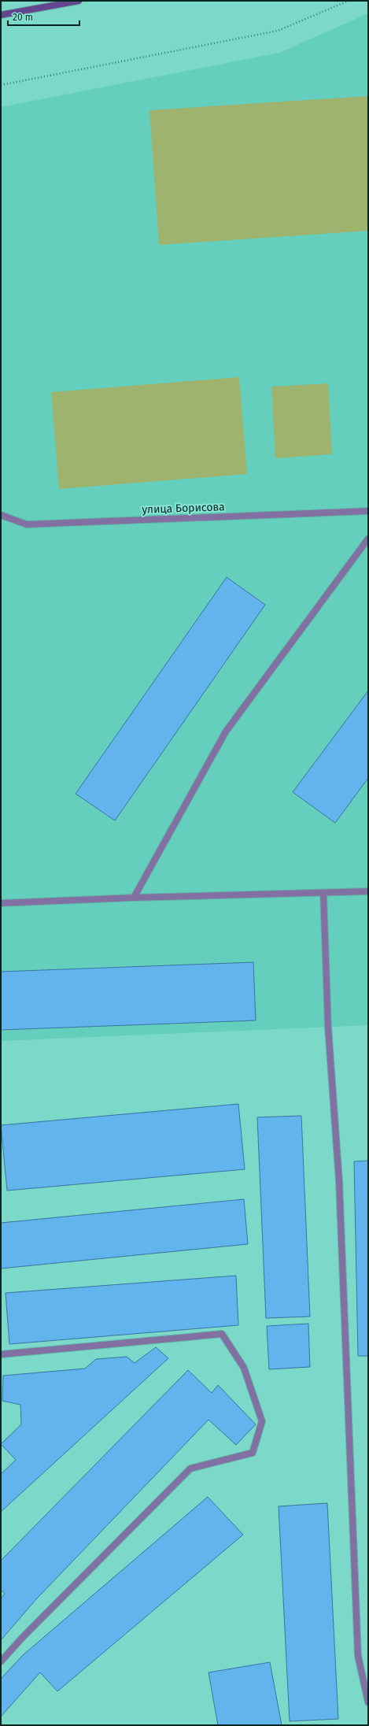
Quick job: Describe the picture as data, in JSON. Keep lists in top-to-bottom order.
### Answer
{
  "streets": {
    "street": ["улица Борисова"]
  },
  "scale_bar": "20 m"
}
